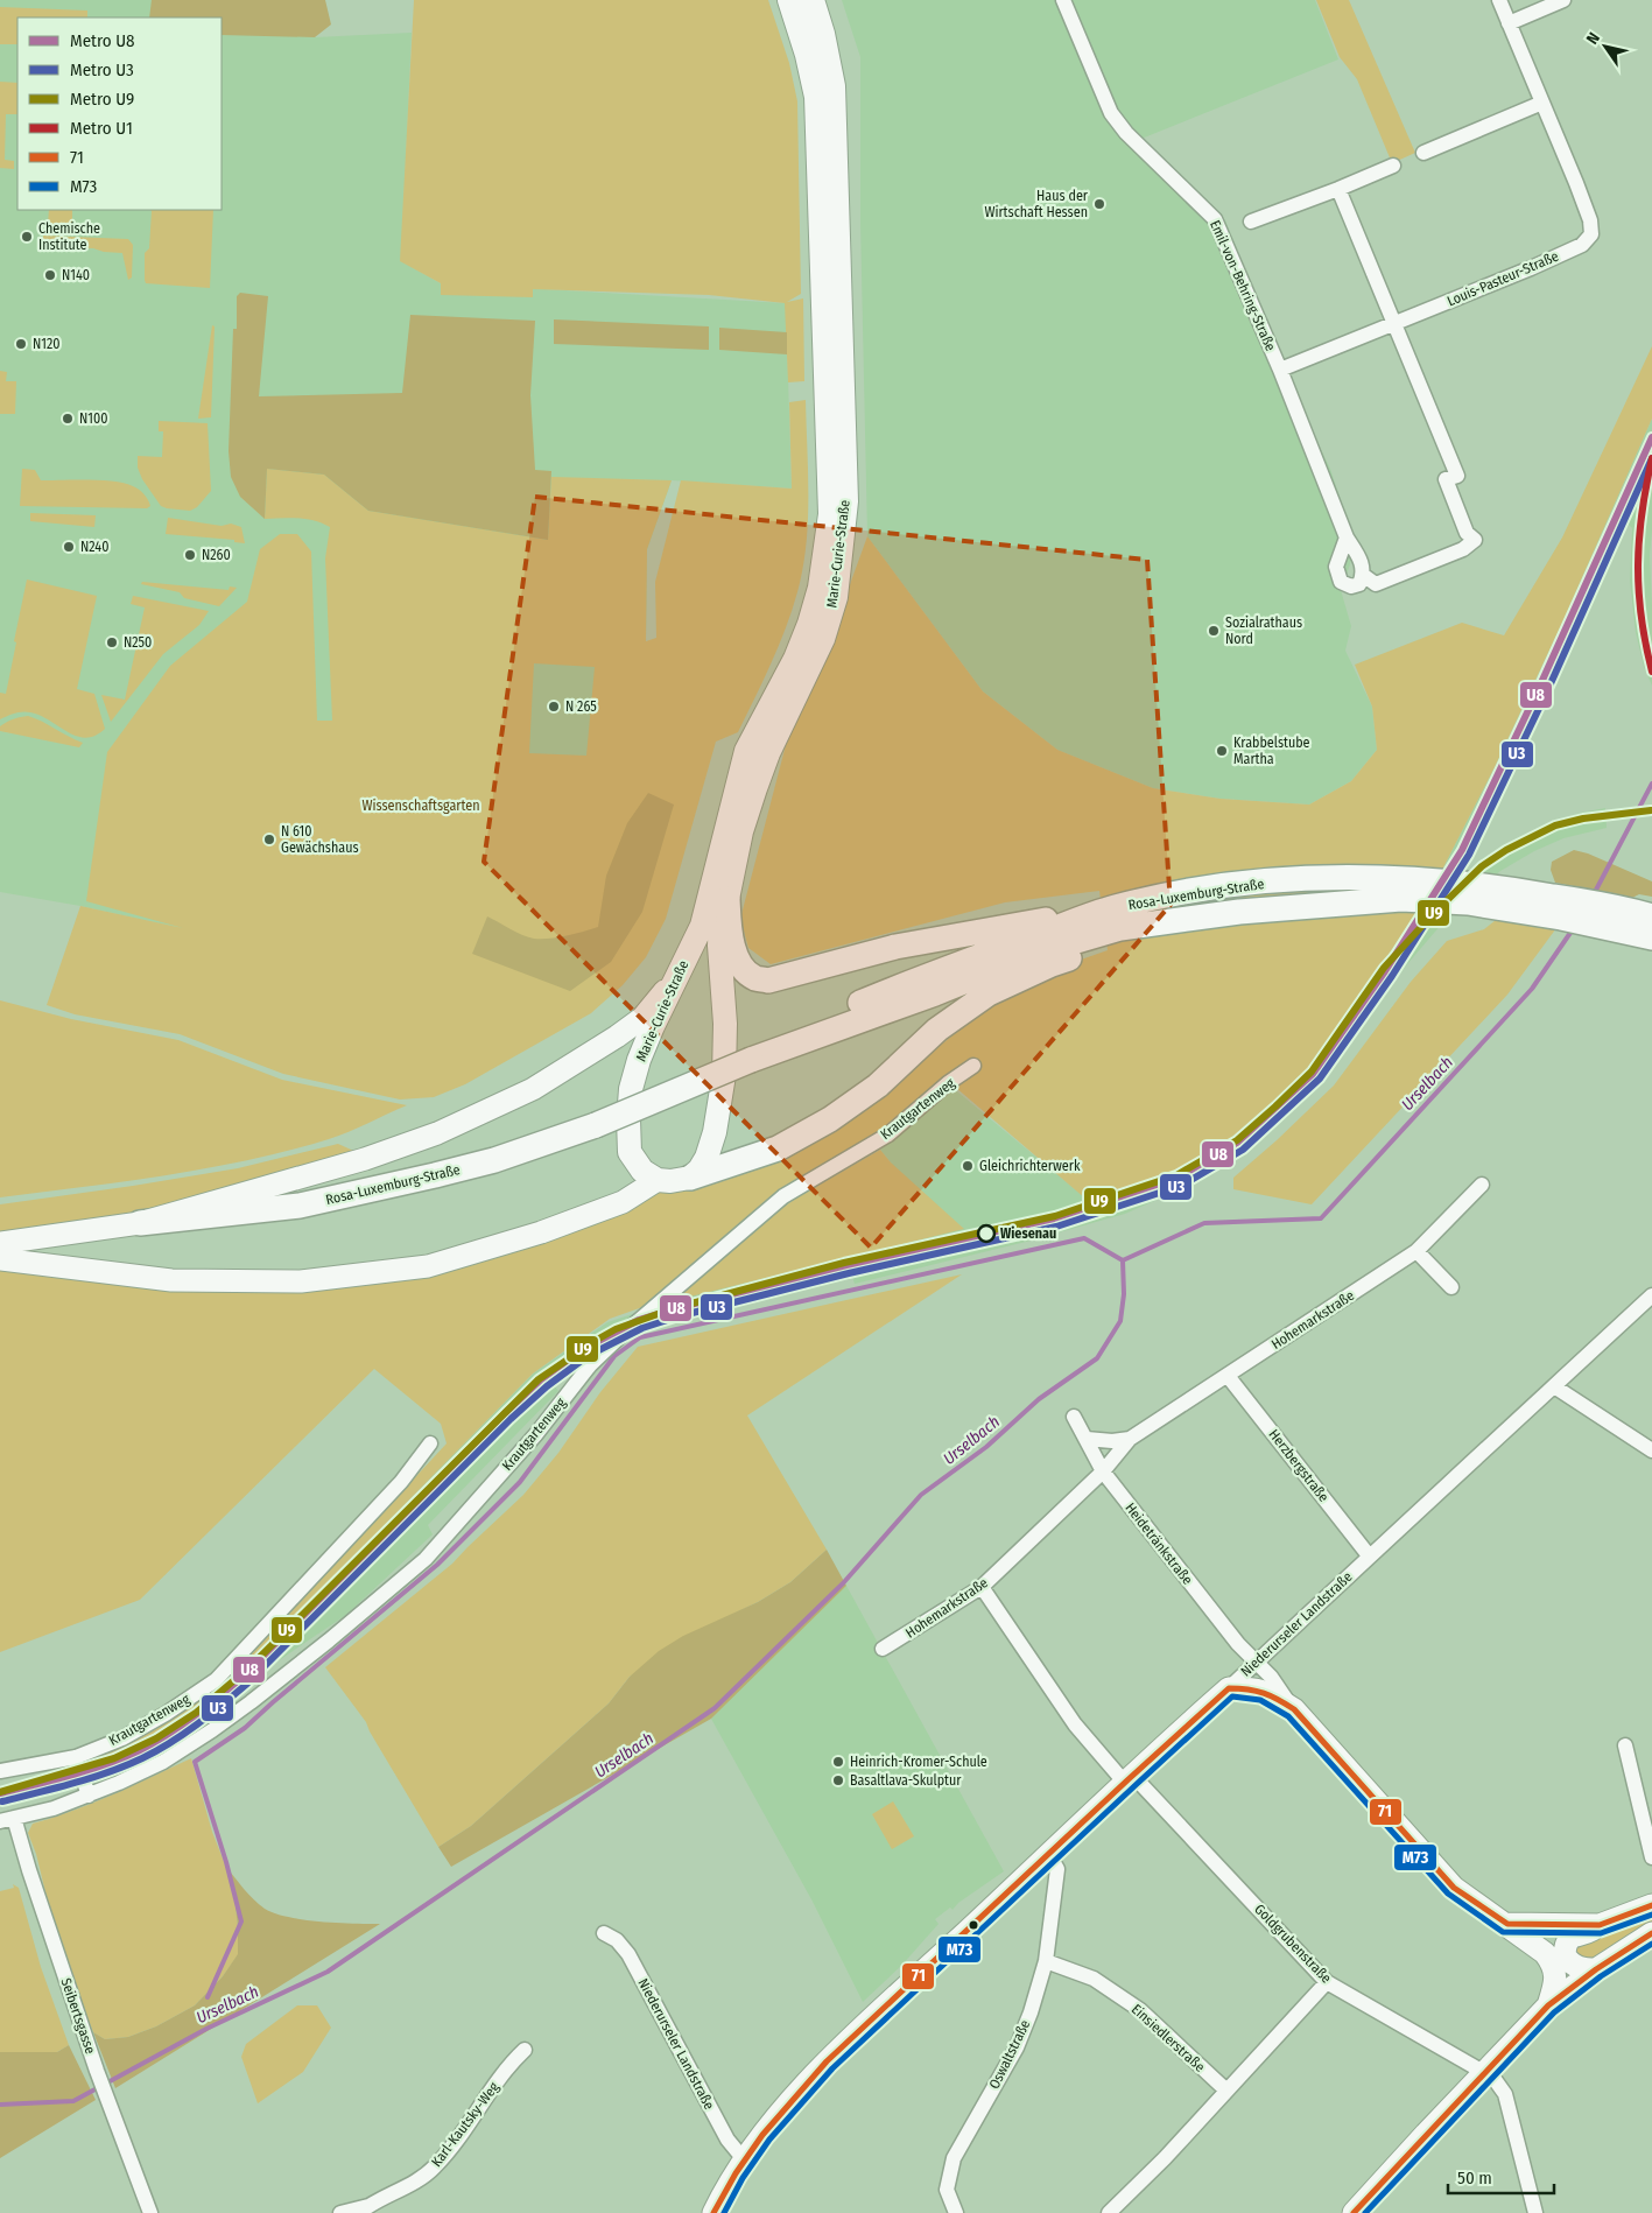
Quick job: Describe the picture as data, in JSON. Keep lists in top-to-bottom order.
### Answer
{
  "streets": {
    "highway": ["Rosa-Luxemburg-Straße"],
    "main road": ["Marie-Curie-Straße", "Niederurseler Landstraße"],
    "street": [
      "Louis-Pasteur-Straße",
      "Emil-von-Behring-Straße",
      "Krautgartenweg",
      "Hohemarkstraße",
      "Herzbergstraße",
      "Heidetränkstraße",
      "Goldgrubenstraße",
      "Seibertsgasse",
      "Einsiedlerstraße",
      "Oswaltstraße",
      "Karl-Kautsky-Weg"
    ]
  },
  "crossings": [
    ["Louis-Pasteur-Straße", "Emil-von-Behring-Straße"],
    ["Krautgartenweg", "Seibertsgasse"],
    ["Hohemarkstraße", "Herzbergstraße"],
    ["Hohemarkstraße", "Heidetränkstraße"],
    ["Hohemarkstraße", "Goldgrubenstraße"],
    ["Herzbergstraße", "Niederurseler Landstraße"],
    ["Heidetränkstraße", "Niederurseler Landstraße"],
    ["Niederurseler Landstraße", "Goldgrubenstraße"],
    ["Niederurseler Landstraße", "Oswaltstraße"],
    ["Einsiedlerstraße", "Oswaltstraße"]
  ],
  "water": ["Urselbach"],
  "parks": ["Wissenschaftsgarten"],
  "places": [
    "Haus der Wirtschaft Hessen",
    "Chemische Institute",
    "N140",
    "N120",
    "N100",
    "N240",
    "N260",
    "Sozialrathaus Nord",
    "N250",
    "N 265",
    "Krabbelstube Martha",
    "N 610 Gewächshaus",
    "Gleichrichterwerk",
    "Wiesenau",
    "Heinrich-Kromer-Schule",
    "Basaltlava-Skulptur"
  ],
  "lines": [
    "metro line U8",
    "metro line U3",
    "metro line U1",
    "metro line U9",
    "transit line 71",
    "transit line M73"
  ],
  "legend": [
    "Metro U8",
    "Metro U3",
    "Metro U9",
    "Metro U1",
    "71",
    "M73"
  ],
  "scale_bar": "50 m",
  "north": "top left"
}
